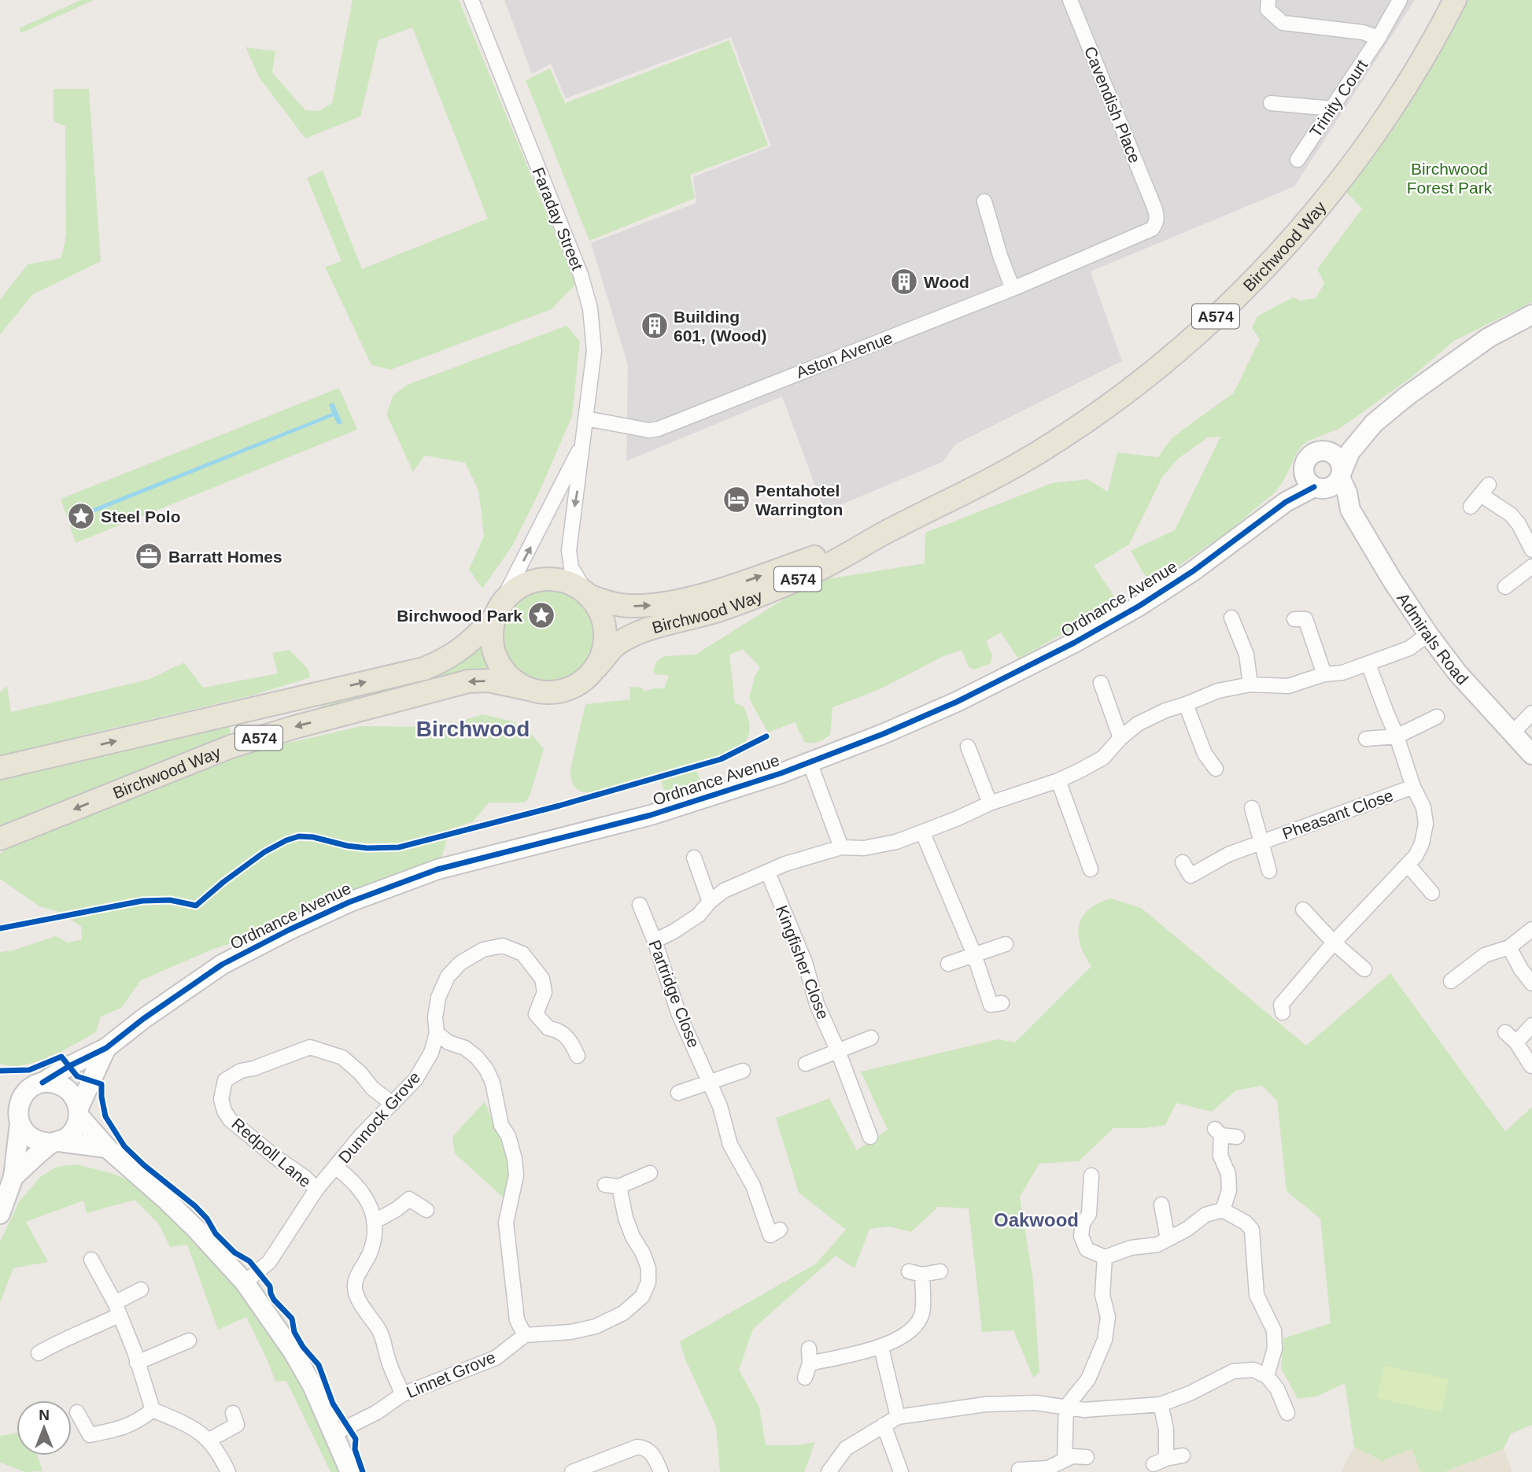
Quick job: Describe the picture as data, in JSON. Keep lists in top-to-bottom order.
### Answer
{
  "streets": {
    "main road": ["Birchwood Way", "A574"],
    "street": [
      "Trinity Court",
      "Cavendish Place",
      "Faraday Street",
      "Aston Avenue",
      "Ordnance Avenue",
      "Admirals Road",
      "Pheasant Close",
      "Kingfisher Close",
      "Partridge Close",
      "Dunnock Grove",
      "Redpoll Lane",
      "Linnet Grove"
    ]
  },
  "crossings": [
    ["Cavendish Place", "Aston Avenue"],
    ["Faraday Street", "Birchwood Way"],
    ["Faraday Street", "A574"],
    ["Faraday Street", "Aston Avenue"],
    ["Birchwood Way", "A574"],
    ["Ordnance Avenue", "Admirals Road"],
    ["Dunnock Grove", "Redpoll Lane"]
  ],
  "districts": ["Birchwood", "Oakwood"],
  "parks": ["Birchwood Forest Park"],
  "places": {
    "building": ["Wood", "Building 601, (Wood)"],
    "hotel": ["Pentahotel Warrington"],
    "place": ["Steel Polo", "Birchwood Park"],
    "office": ["Barratt Homes"]
  },
  "north": "top"
}
